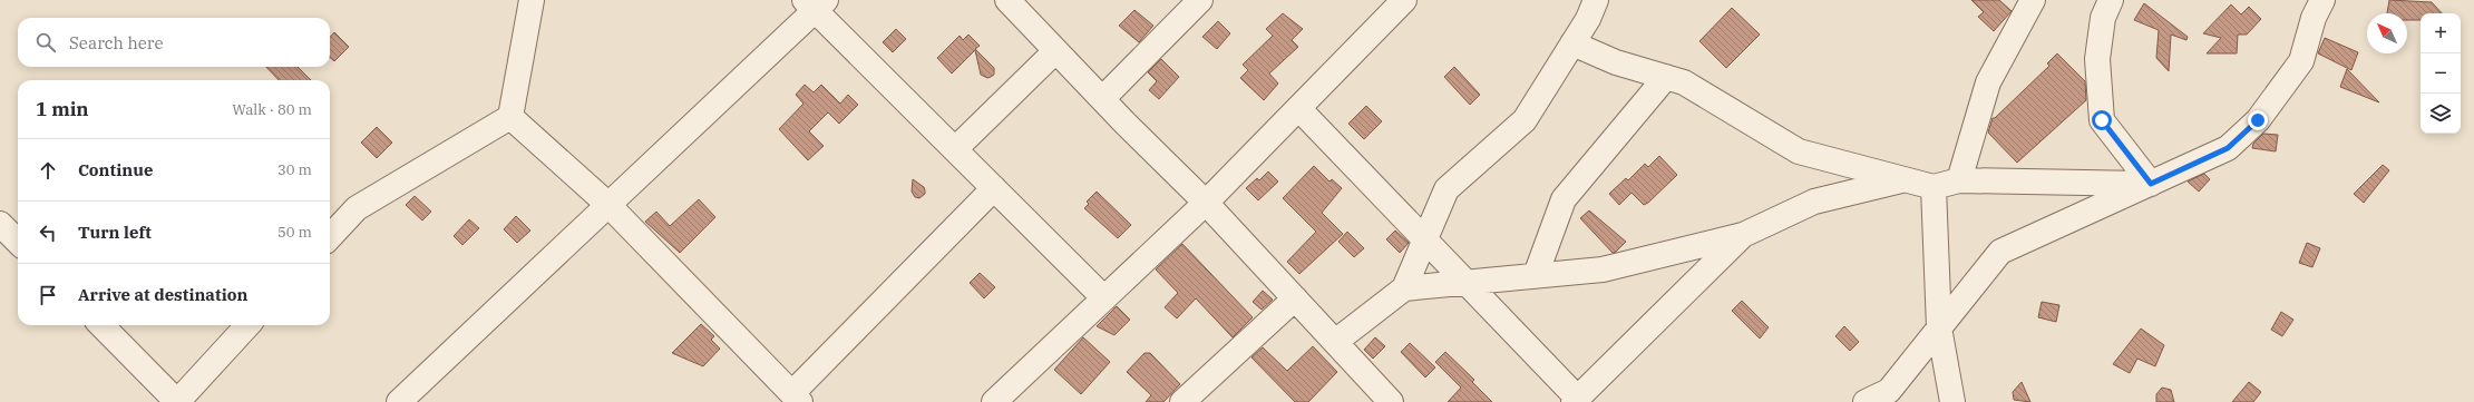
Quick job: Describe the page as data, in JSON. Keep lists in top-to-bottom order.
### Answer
{
  "north": "top left",
  "page": {
    "map_buttons": ["+", "−"],
    "search": "Search here",
    "heading": ["1 min", "Walk · 80 m"],
    "list": [
      ["Continue", "30 m"],
      ["Turn left", "50 m"],
      "Arrive at destination"
    ]
  }
}
